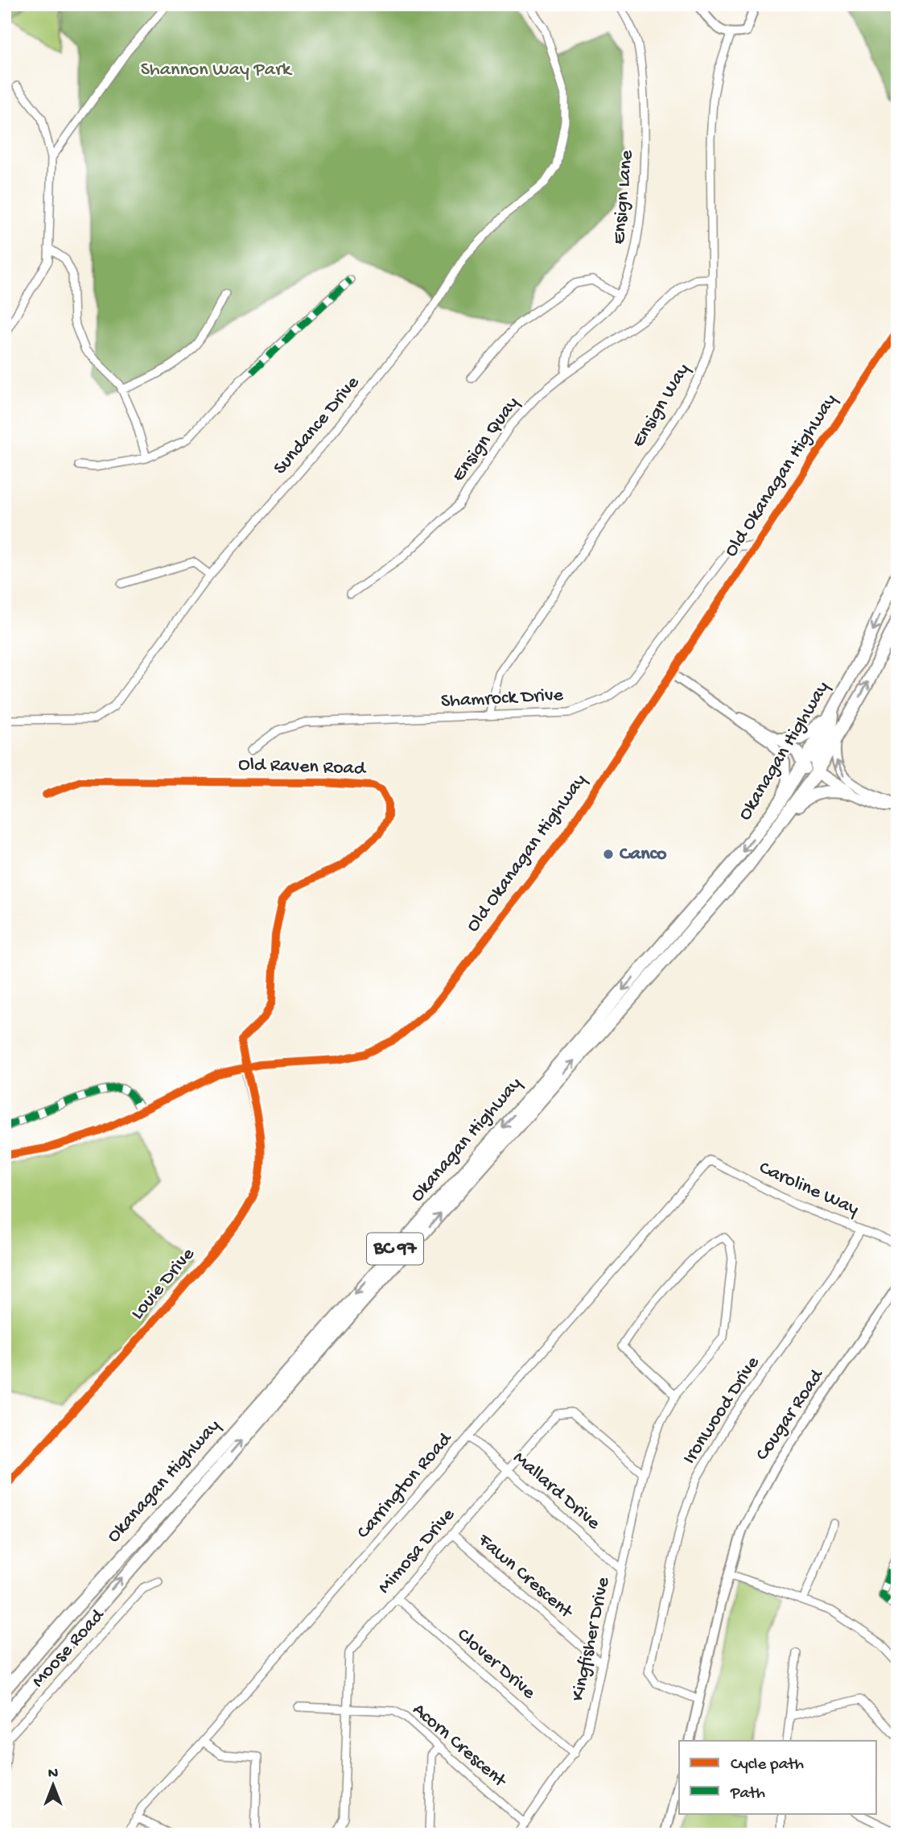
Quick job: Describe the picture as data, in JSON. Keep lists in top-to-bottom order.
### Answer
{
  "streets": {
    "highway": ["Okanagan Highway", "BC 97"],
    "street": [
      "Ensign Lane",
      "Ensign Way",
      "Sundance Drive",
      "Ensign Quay",
      "Old Okanagan Highway",
      "Shamrock Drive",
      "Old Raven Road",
      "Caroline Way",
      "Louie Drive",
      "Ironwood Drive",
      "Cougar Road",
      "Carrington Road",
      "Mallard Drive",
      "Mimosa Drive",
      "Fawn Crescent",
      "Kingfisher Drive",
      "Moose Road",
      "Clover Drive",
      "Acorn Crescent"
    ]
  },
  "crossings": [
    ["Ensign Lane", "Ensign Quay"],
    ["Ensign Way", "Ensign Quay"],
    ["Ensign Way", "Shamrock Drive"],
    ["Old Okanagan Highway", "Shamrock Drive"],
    ["Old Okanagan Highway", "Old Raven Road"],
    ["Old Okanagan Highway", "Louie Drive"],
    ["Old Raven Road", "Louie Drive"],
    ["Caroline Way", "Ironwood Drive"],
    ["Caroline Way", "Carrington Road"],
    ["Ironwood Drive", "Cougar Road"],
    ["Carrington Road", "Mallard Drive"],
    ["Mallard Drive", "Mimosa Drive"],
    ["Mallard Drive", "Kingfisher Drive"],
    ["Mimosa Drive", "Fawn Crescent"],
    ["Mimosa Drive", "Kingfisher Drive"],
    ["Mimosa Drive", "Clover Drive"],
    ["Mimosa Drive", "Acorn Crescent"],
    ["Fawn Crescent", "Kingfisher Drive"],
    ["Kingfisher Drive", "Clover Drive"],
    ["Kingfisher Drive", "Acorn Crescent"]
  ],
  "parks": ["Shannon Way Park"],
  "places": ["Canco"],
  "legend": ["Cycle path", "Path"],
  "north": "top"
}
